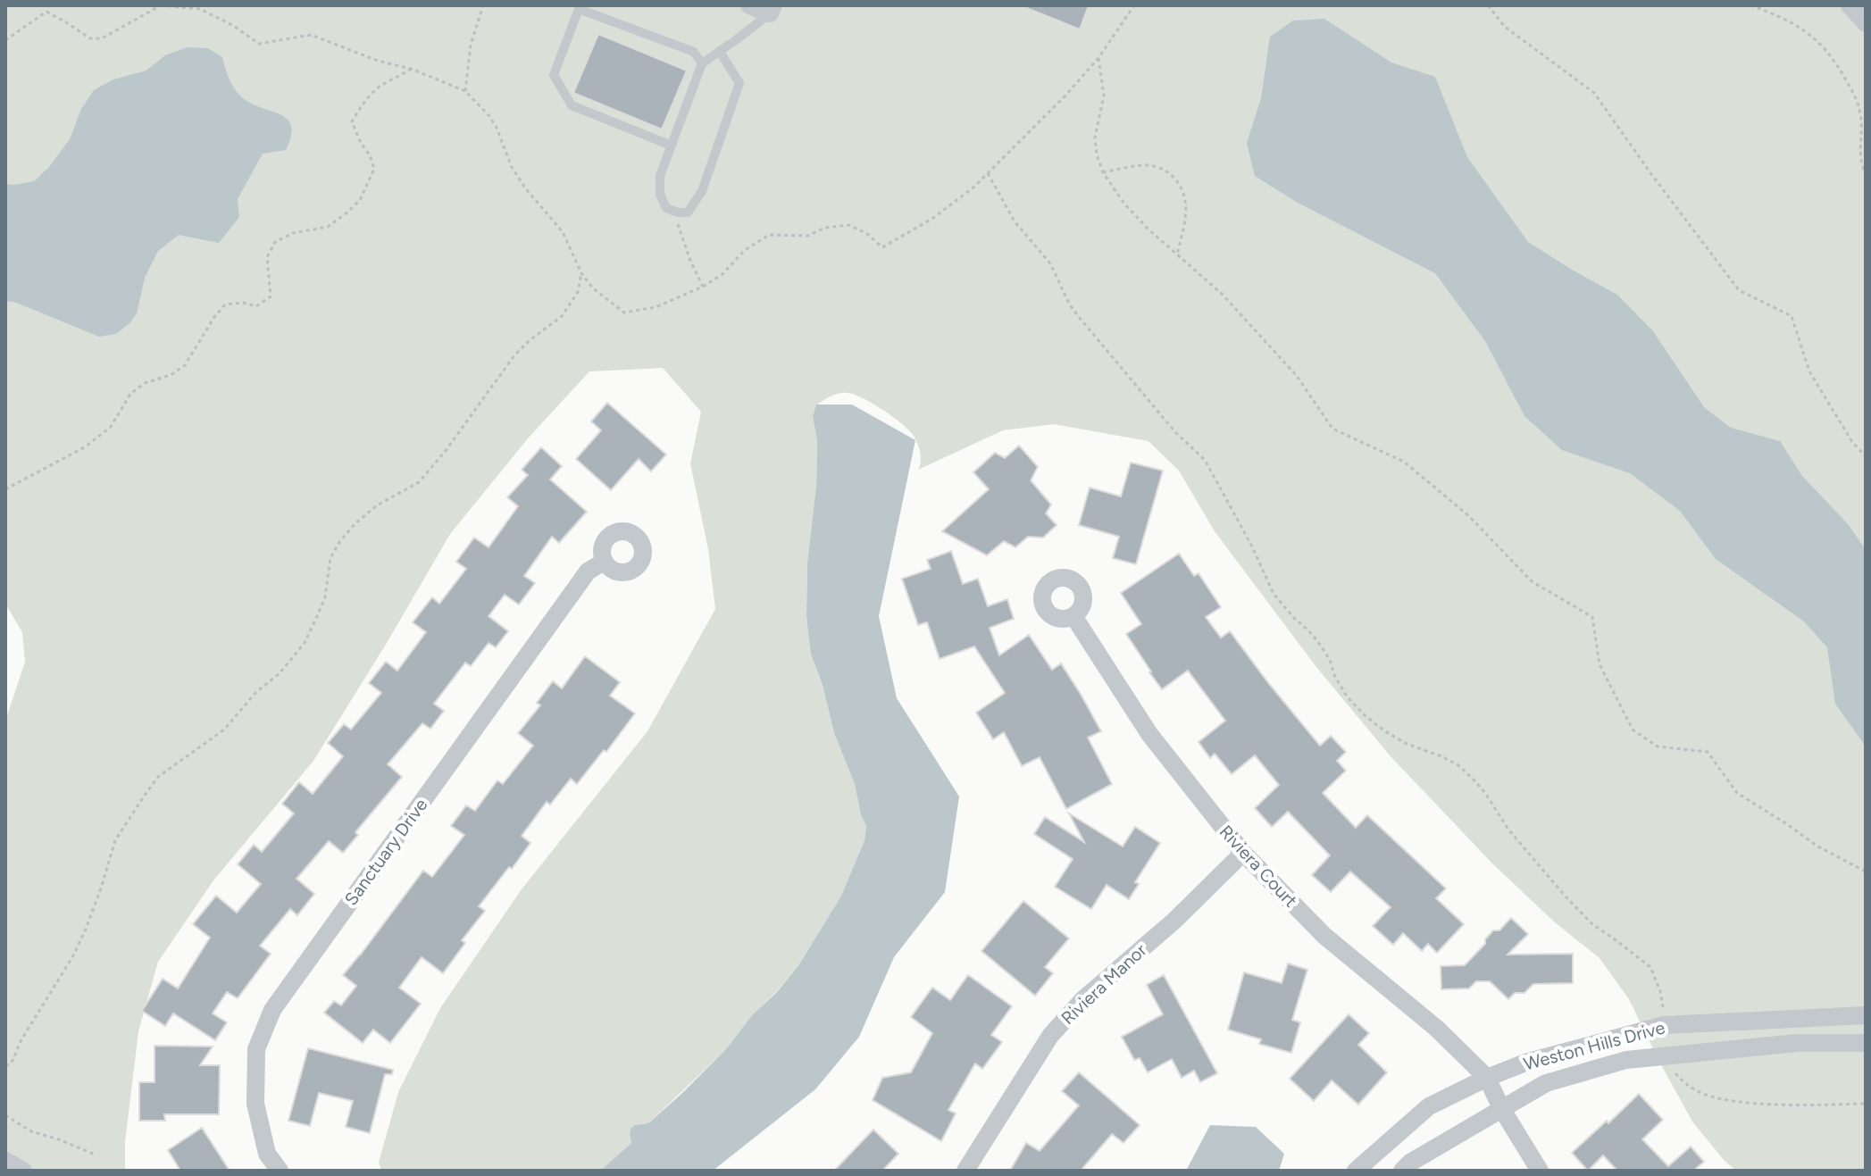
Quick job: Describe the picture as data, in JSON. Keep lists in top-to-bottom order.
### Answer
{
  "streets": {
    "street": [
      "Sanctuary Drive",
      "Riviera Court",
      "Riviera Manor",
      "Weston Hills Drive"
    ]
  },
  "crossings": [
    ["Riviera Court", "Riviera Manor"],
    ["Riviera Court", "Weston Hills Drive"]
  ]
}
